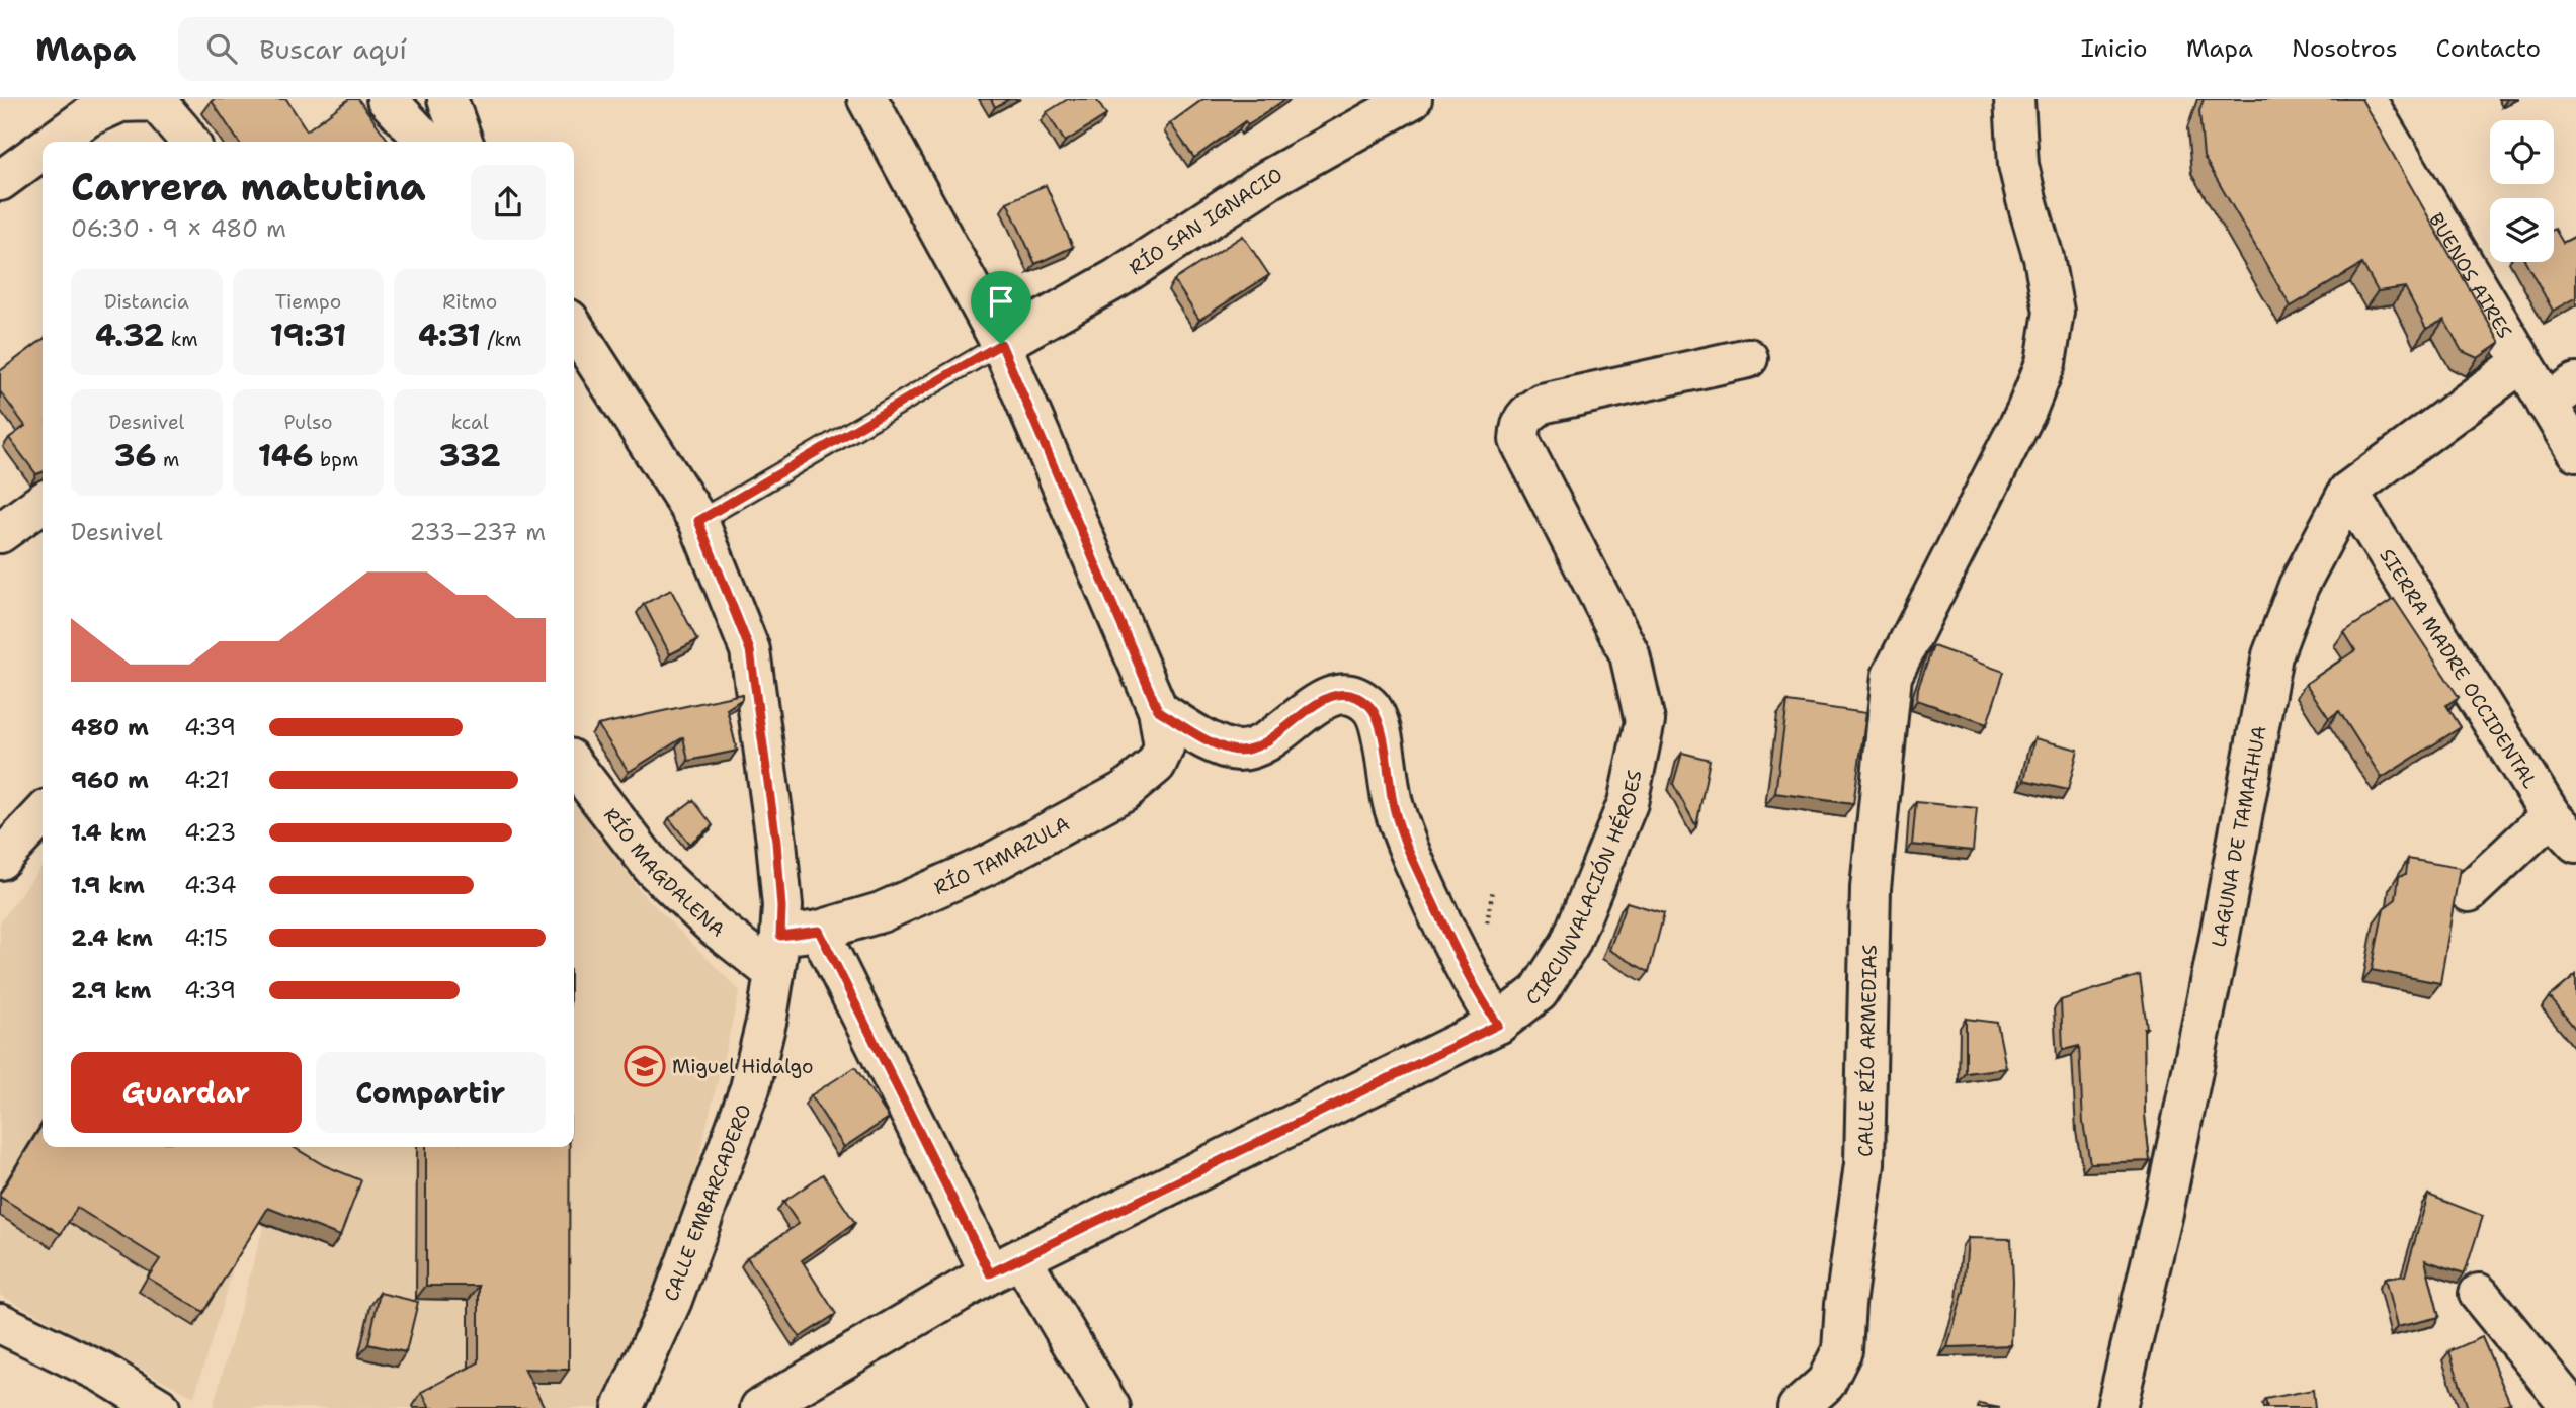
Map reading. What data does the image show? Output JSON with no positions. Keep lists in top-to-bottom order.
{
  "streets": {
    "street": [
      "RÍO SAN IGNACIO",
      "BUENOS AIRES",
      "SIERRA MADRE OCCIDENTAL",
      "LAGUNA DE TAMAIHUA",
      "RÍO TAMAZULA",
      "RÍO MAGDALENA",
      "CIRCUNVALACIÓN HÉROES",
      "CALLE RÍO ARMEDIAS",
      "CALLE EMBARCADERO"
    ]
  },
  "crossings": [
    ["RÍO SAN IGNACIO", "RÍO TAMAZULA"],
    ["BUENOS AIRES", "LAGUNA DE TAMAIHUA"],
    ["SIERRA MADRE OCCIDENTAL", "LAGUNA DE TAMAIHUA"],
    ["RÍO TAMAZULA", "CALLE EMBARCADERO"],
    ["RÍO MAGDALENA", "CALLE EMBARCADERO"]
  ],
  "places": {
    "school or university": ["Miguel Hidalgo"]
  },
  "page": {
    "header": "Mapa",
    "search": "Buscar aquí",
    "nav": [
      "Inicio",
      "Mapa",
      "Nosotros",
      "Contacto"
    ],
    "heading": ["Carrera matutina", "06:30 · 9 × 480 m"],
    "stats": [
      ["Distancia", "4.32 km"],
      ["Tiempo", "19:31"],
      ["Ritmo", "4:31 /km"],
      ["Desnivel", "36 m"],
      ["Pulso", "146 bpm"],
      ["kcal", "332"]
    ],
    "chart": ["Desnivel", "233–237 m"],
    "list": [
      {
        "name": "480 m",
        "note": "4:39"
      },
      {
        "name": "960 m",
        "note": "4:21"
      },
      {
        "name": "1.4 km",
        "note": "4:23"
      },
      {
        "name": "1.9 km",
        "note": "4:34"
      },
      {
        "name": "2.4 km",
        "note": "4:15"
      },
      {
        "name": "2.9 km",
        "note": "4:39"
      }
    ],
    "buttons": ["Guardar", "Compartir"]
  }
}
